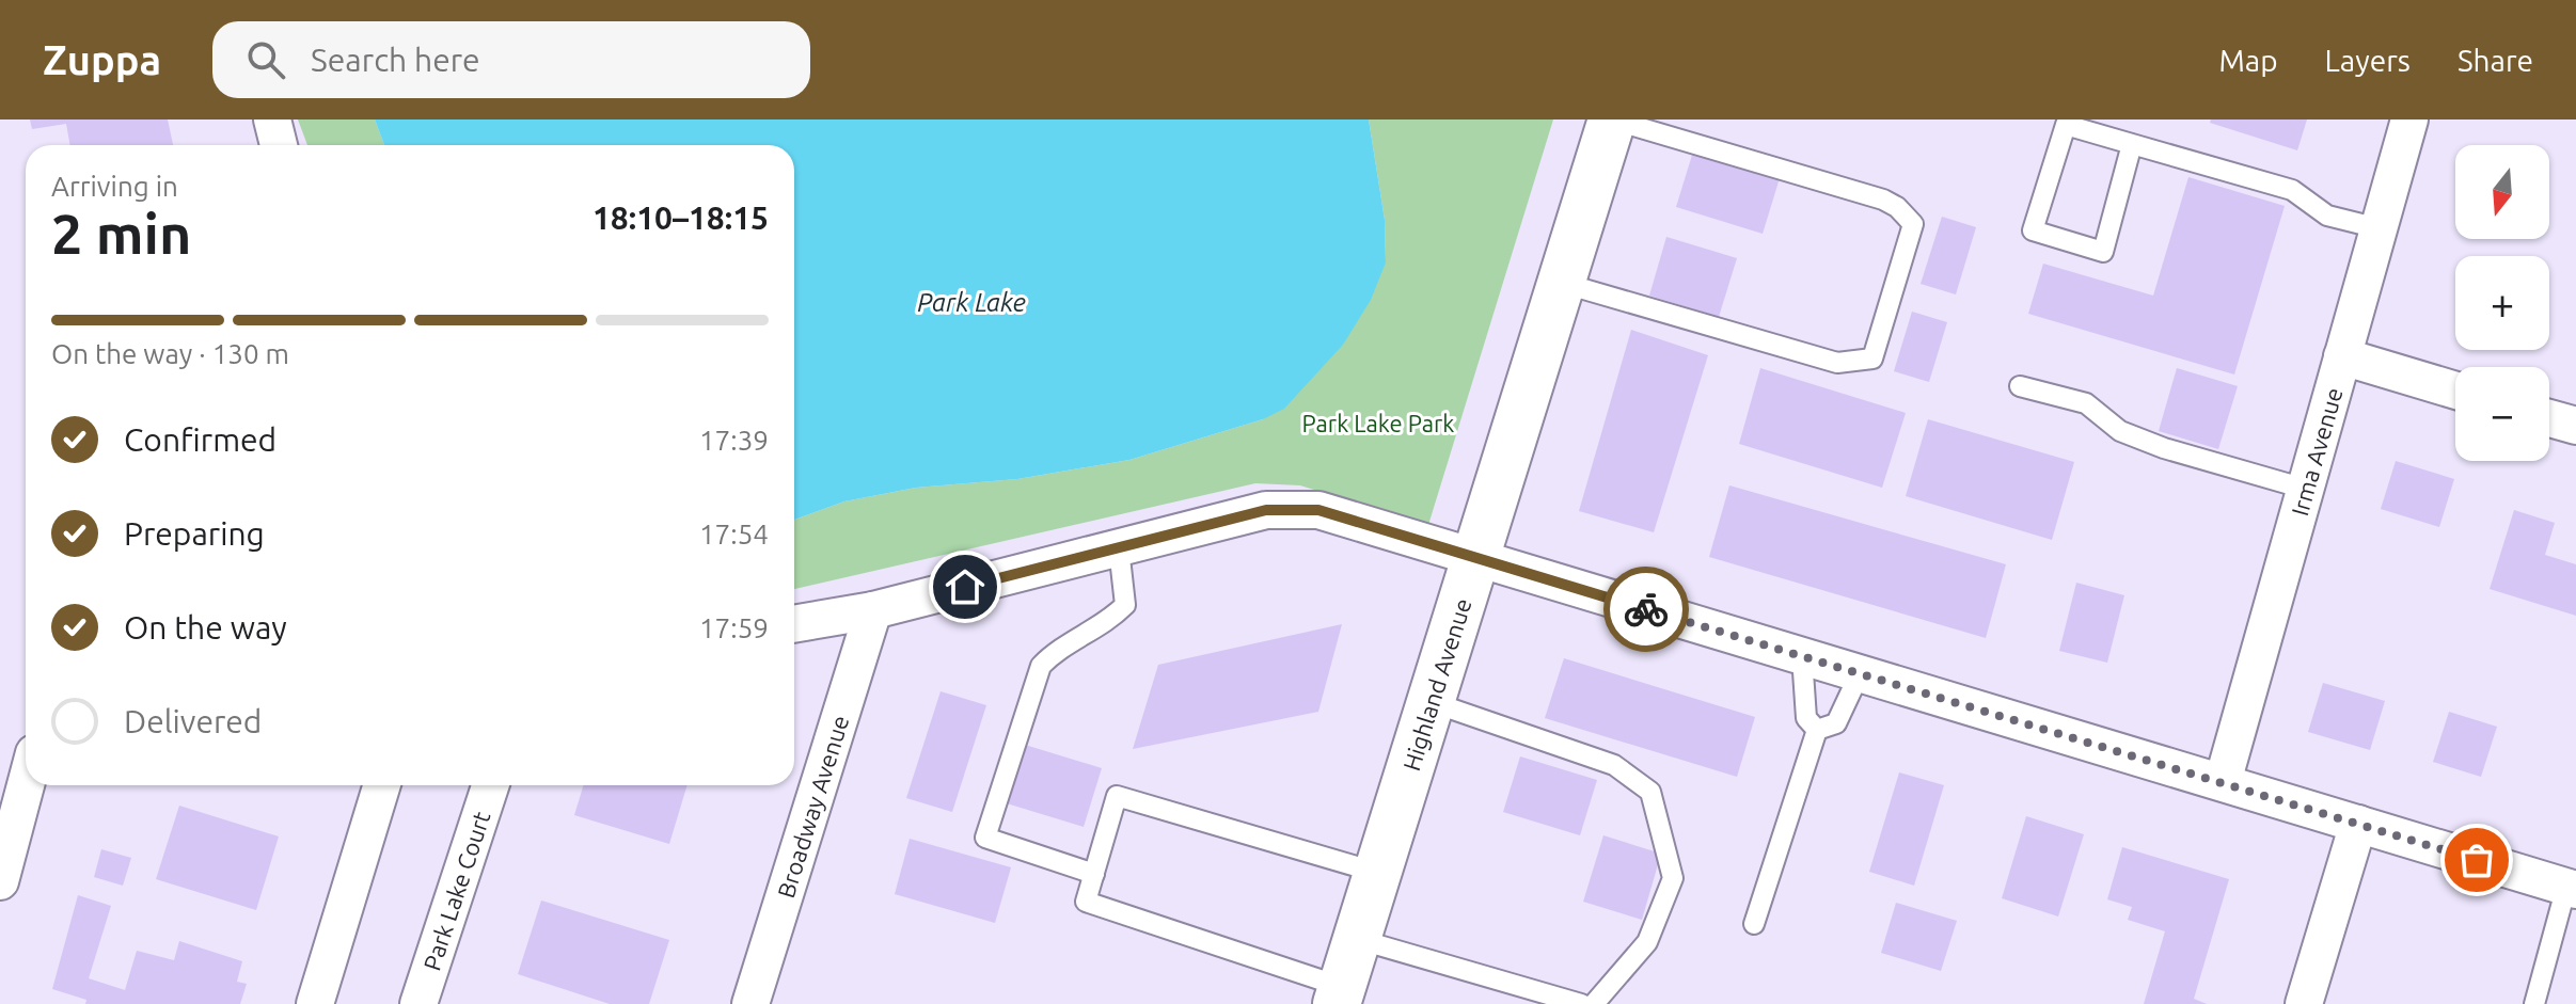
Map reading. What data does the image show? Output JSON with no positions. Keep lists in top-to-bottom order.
{
  "streets": {
    "street": [
      "Irma Avenue",
      "Highland Avenue",
      "Broadway Avenue",
      "Park Lake Court"
    ]
  },
  "water": ["Park Lake"],
  "parks": ["Park Lake Park"],
  "north": "bottom",
  "page": {
    "header": "Zuppa",
    "search": "Search here",
    "nav": ["Map", "Layers", "Share"],
    "map_buttons": ["+", "−"],
    "heading": ["2 min", "Arriving in", "18:10–18:15"],
    "bar": "On the way · 130 m",
    "list": [
      ["Confirmed", "17:39"],
      ["Preparing", "17:54"],
      ["On the way", "17:59"],
      "Delivered"
    ]
  }
}
